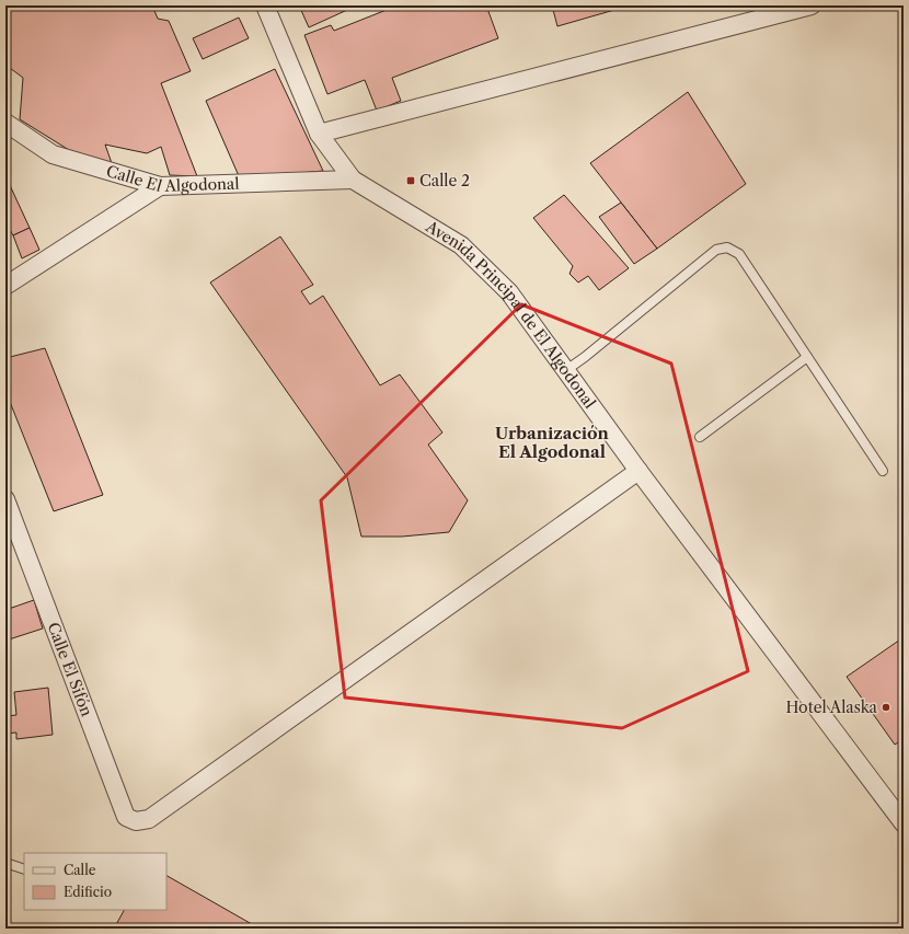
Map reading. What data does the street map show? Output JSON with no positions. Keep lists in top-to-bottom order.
{
  "streets": {
    "street": ["Calle El Algodonal", "Avenida Principal de El Algodonal", "Calle El Sifón"]
  },
  "crossings": [
    ["Calle El Algodonal", "Avenida Principal de El Algodonal"],
    ["Avenida Principal de El Algodonal", "Calle El Sifón"]
  ],
  "districts": ["Urbanización El Algodonal"],
  "places": {
    "transit": ["Calle 2"],
    "other": ["Hotel Alaska"]
  },
  "legend": ["Calle", "Edificio"]
}
